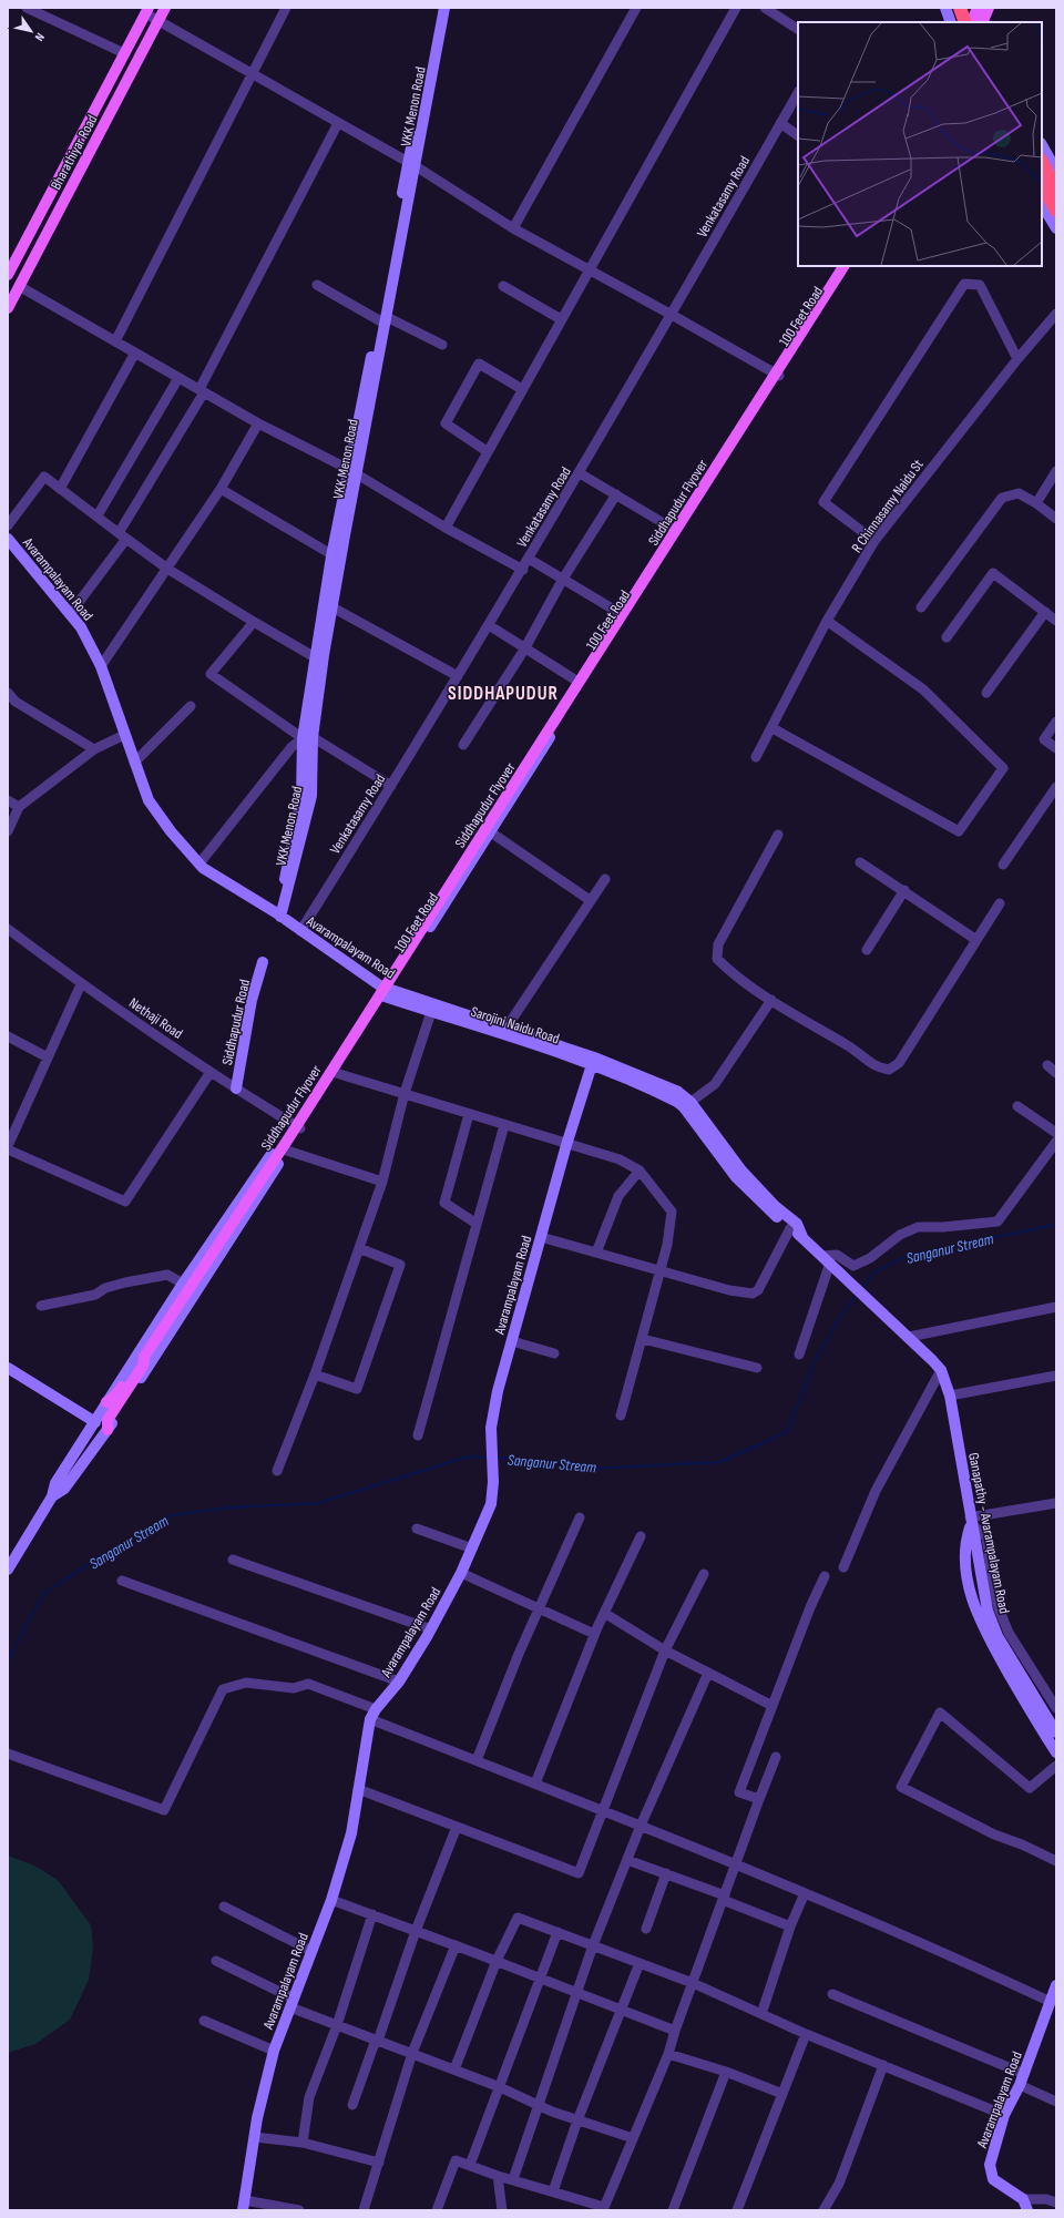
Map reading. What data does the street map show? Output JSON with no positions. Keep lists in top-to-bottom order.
{
  "streets": {
    "main road": ["Bharathiyar Road", "Siddhapudur Flyover"],
    "street": [
      "VKK Menon Road",
      "Venkatasamy Road",
      "100 Feet Road",
      "R Chinnasamy Naidu St",
      "Avarampalayam Road",
      "Nethaji Road",
      "Siddhapudur Road",
      "Sarojini Naidu Road",
      "Ganapathy - Avarampalayam Road"
    ]
  },
  "crossings": [
    ["VKK Menon Road", "Avarampalayam Road"],
    ["Venkatasamy Road", "Avarampalayam Road"],
    ["100 Feet Road", "Avarampalayam Road"],
    ["100 Feet Road", "Sarojini Naidu Road"],
    ["Avarampalayam Road", "Sarojini Naidu Road"],
    ["Nethaji Road", "Siddhapudur Road"]
  ],
  "districts": ["SIDDHAPUDUR"],
  "water": ["Sanganur Stream"],
  "north": "bottom right"
}
